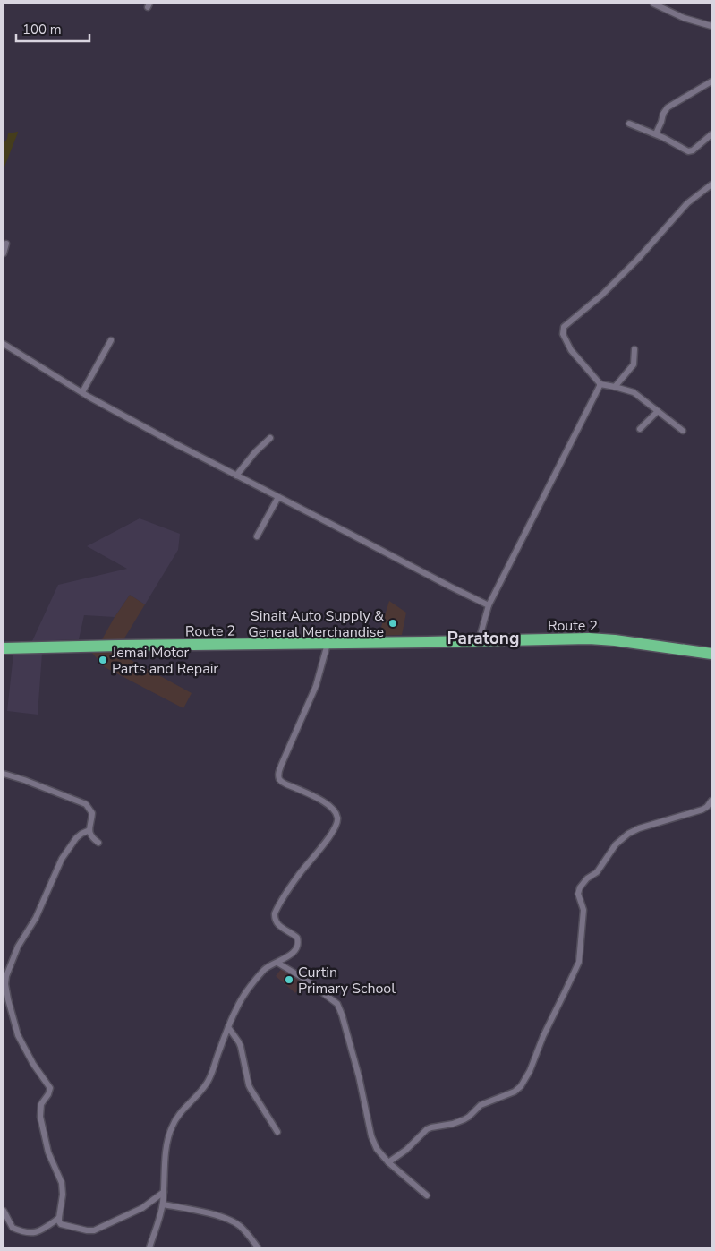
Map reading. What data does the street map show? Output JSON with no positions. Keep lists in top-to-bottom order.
{
  "streets": {
    "highway": ["Route 2"]
  },
  "districts": ["Paratong"],
  "places": ["Sinait Auto Supply & General Merchandise", "Jemai Motor Parts and Repair", "Curtin Primary School"],
  "scale_bar": "100 m"
}
